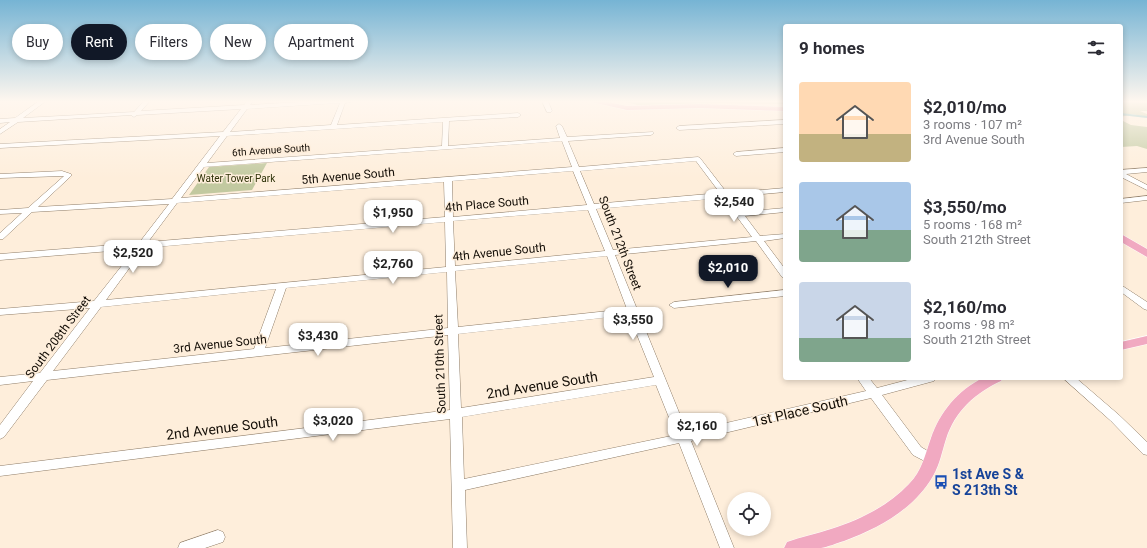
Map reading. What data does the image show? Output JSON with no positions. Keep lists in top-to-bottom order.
{
  "streets": {
    "street": [
      "6th Avenue South",
      "5th Avenue South",
      "4th Place South",
      "South 212th Street",
      "4th Avenue South",
      "South 208th Street",
      "3rd Avenue South",
      "South 210th Street",
      "2nd Avenue South",
      "1st Place South"
    ]
  },
  "crossings": [
    ["6th Avenue South", "South 212th Street"],
    ["6th Avenue South", "South 208th Street"],
    ["5th Avenue South", "4th Place South"],
    ["5th Avenue South", "South 212th Street"],
    ["5th Avenue South", "South 208th Street"],
    ["5th Avenue South", "South 210th Street"],
    ["4th Place South", "South 212th Street"],
    ["4th Place South", "South 208th Street"],
    ["4th Place South", "South 210th Street"],
    ["South 212th Street", "4th Avenue South"],
    ["South 212th Street", "3rd Avenue South"],
    ["South 212th Street", "2nd Avenue South"],
    ["South 212th Street", "1st Place South"],
    ["4th Avenue South", "South 208th Street"],
    ["4th Avenue South", "South 210th Street"],
    ["South 208th Street", "3rd Avenue South"],
    ["3rd Avenue South", "South 210th Street"],
    ["South 210th Street", "2nd Avenue South"],
    ["South 210th Street", "1st Place South"]
  ],
  "parks": ["Water Tower Park"],
  "places": {
    "bus stop": ["1st Ave S & S 213th St"]
  },
  "page": {
    "chip": [
      "Buy",
      "Rent",
      "Filters",
      "New",
      "Apartment"
    ],
    "heading": "9 homes",
    "list": [
      {
        "name": "$2,010/mo",
        "note": "3 rooms · 107 m² · 3rd Avenue South"
      },
      {
        "name": "$3,550/mo",
        "note": "5 rooms · 168 m² · South 212th Street"
      },
      {
        "name": "$2,160/mo",
        "note": "3 rooms · 98 m² · South 212th Street"
      }
    ],
    "price": [
      "$2,540",
      "$1,950",
      "$2,520",
      "$2,760",
      "$2,010",
      "$3,550",
      "$3,430",
      "$3,020",
      "$2,160"
    ]
  }
}
